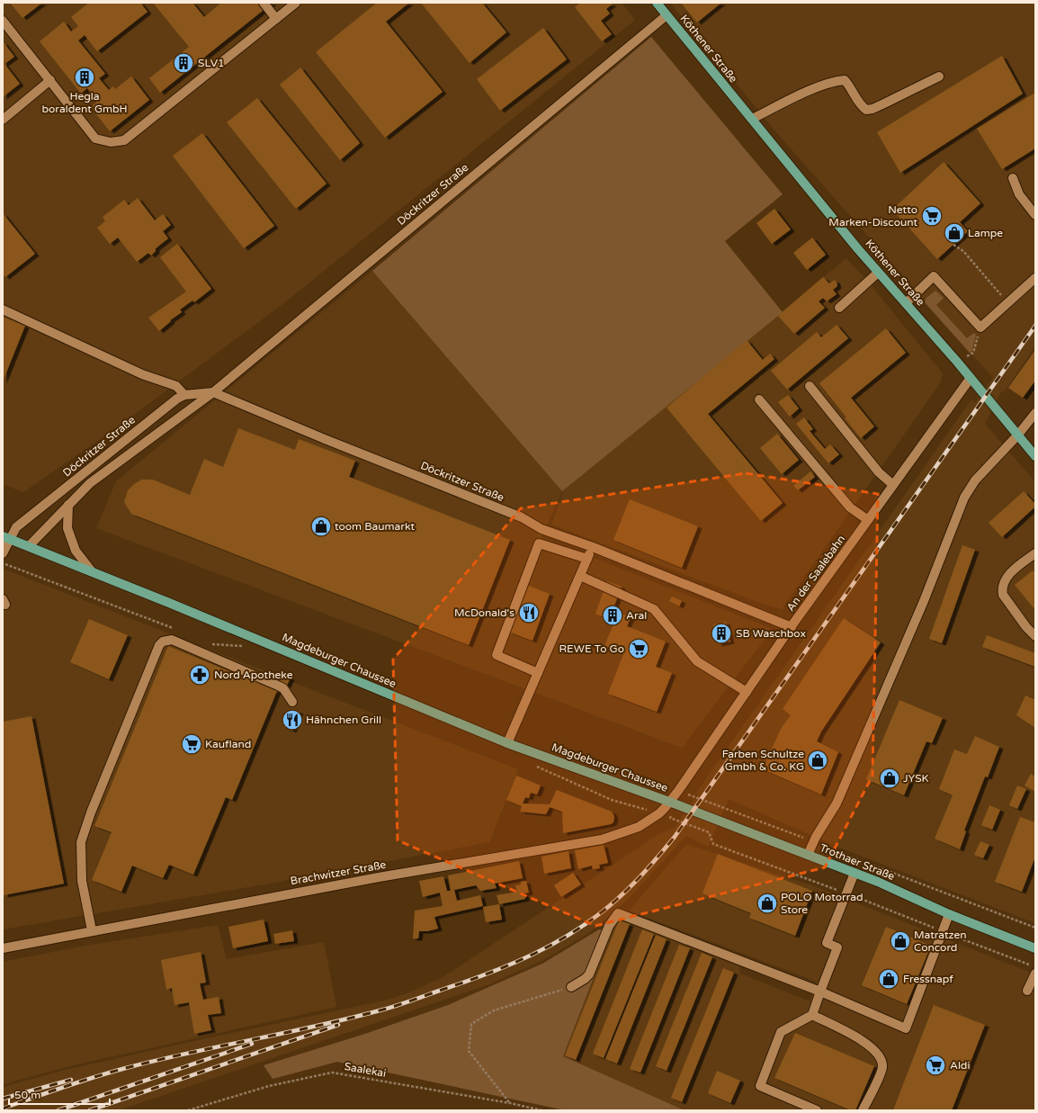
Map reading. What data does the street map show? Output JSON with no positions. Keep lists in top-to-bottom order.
{
  "streets": {
    "main road": ["Köthener Straße", "Magdeburger Chaussee", "Trothaer Straße"],
    "street": ["Döckritzer Straße", "An der Saalebahn", "Brachwitzer Straße"],
    "path": ["Saalekai"]
  },
  "crossings": [
    ["Köthener Straße", "Döckritzer Straße"],
    ["Köthener Straße", "An der Saalebahn"],
    ["Döckritzer Straße", "An der Saalebahn"],
    ["Döckritzer Straße", "Magdeburger Chaussee"],
    ["An der Saalebahn", "Magdeburger Chaussee"],
    ["An der Saalebahn", "Trothaer Straße"],
    ["An der Saalebahn", "Brachwitzer Straße"],
    ["Magdeburger Chaussee", "Trothaer Straße"],
    ["Magdeburger Chaussee", "Brachwitzer Straße"],
    ["Trothaer Straße", "Brachwitzer Straße"]
  ],
  "places": {
    "building": [
      "SLV1",
      "Hegla boraIdent GmbH",
      "Aral",
      "SB Waschbox"
    ],
    "supermarket": [
      "Netto Marken-Discount",
      "REWE To Go",
      "Kaufland",
      "Aldi"
    ],
    "shop": [
      "Lampe",
      "toom Baumarkt",
      "Farben Schultze Gmbh & Co. KG",
      "JYSK",
      "POLO Motorrad Store",
      "Matratzen Concord",
      "Fressnapf"
    ],
    "restaurant": ["McDonald's", "Hähnchen Grill"],
    "pharmacy": ["Nord Apotheke"]
  },
  "scale_bar": "50 m"
}
